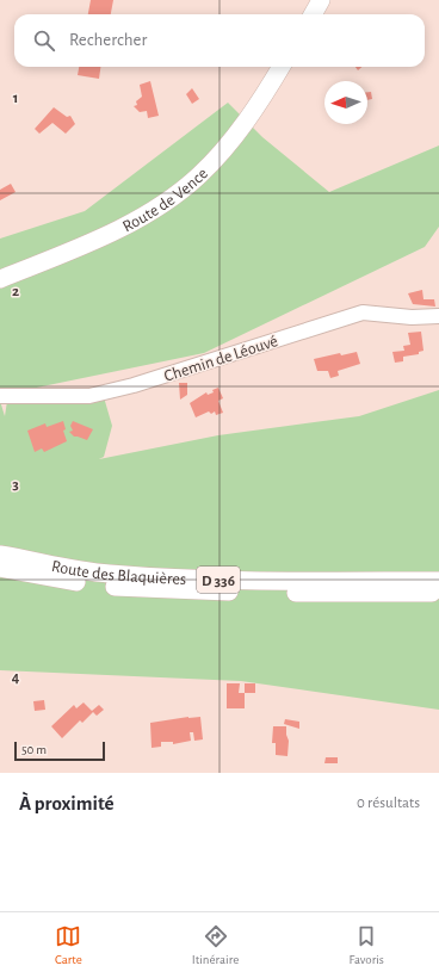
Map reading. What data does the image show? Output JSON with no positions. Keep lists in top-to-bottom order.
{
  "streets": {
    "main road": ["Route de Vence", "Route des Blaquières", "D 336"],
    "street": ["Chemin de Léouvé"]
  },
  "scale_bar": "50 m",
  "north": "left",
  "page": {
    "search": "Rechercher",
    "scale": "50 m",
    "heading": ["À proximité", "0 résultats"],
    "nav": ["Carte", "Itinéraire", "Favoris"]
  },
  "grid": {
    "rows": [
      "1",
      "2",
      "3",
      "4"
    ]
  }
}
